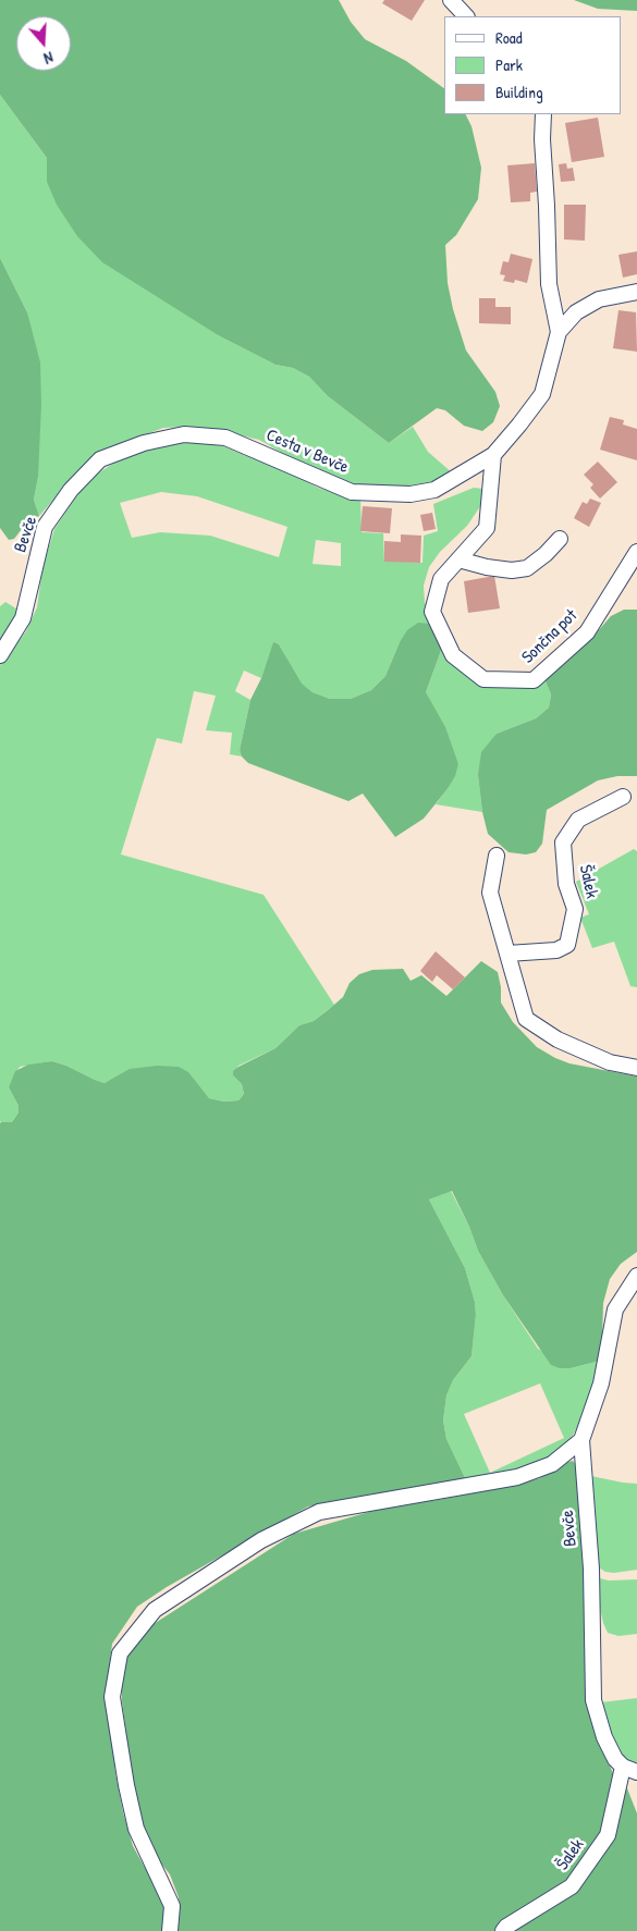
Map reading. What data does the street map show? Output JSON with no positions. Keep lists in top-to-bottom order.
{
  "streets": {
    "street": [
      "Cesta v Bevče",
      "Bevče",
      "Sončna pot",
      "Šalek"
    ]
  },
  "crossings": [
    ["Cesta v Bevče", "Bevče"],
    ["Cesta v Bevče", "Sončna pot"],
    ["Bevče", "Šalek"]
  ],
  "legend": ["Road", "Park", "Building"],
  "north": "bottom"
}
